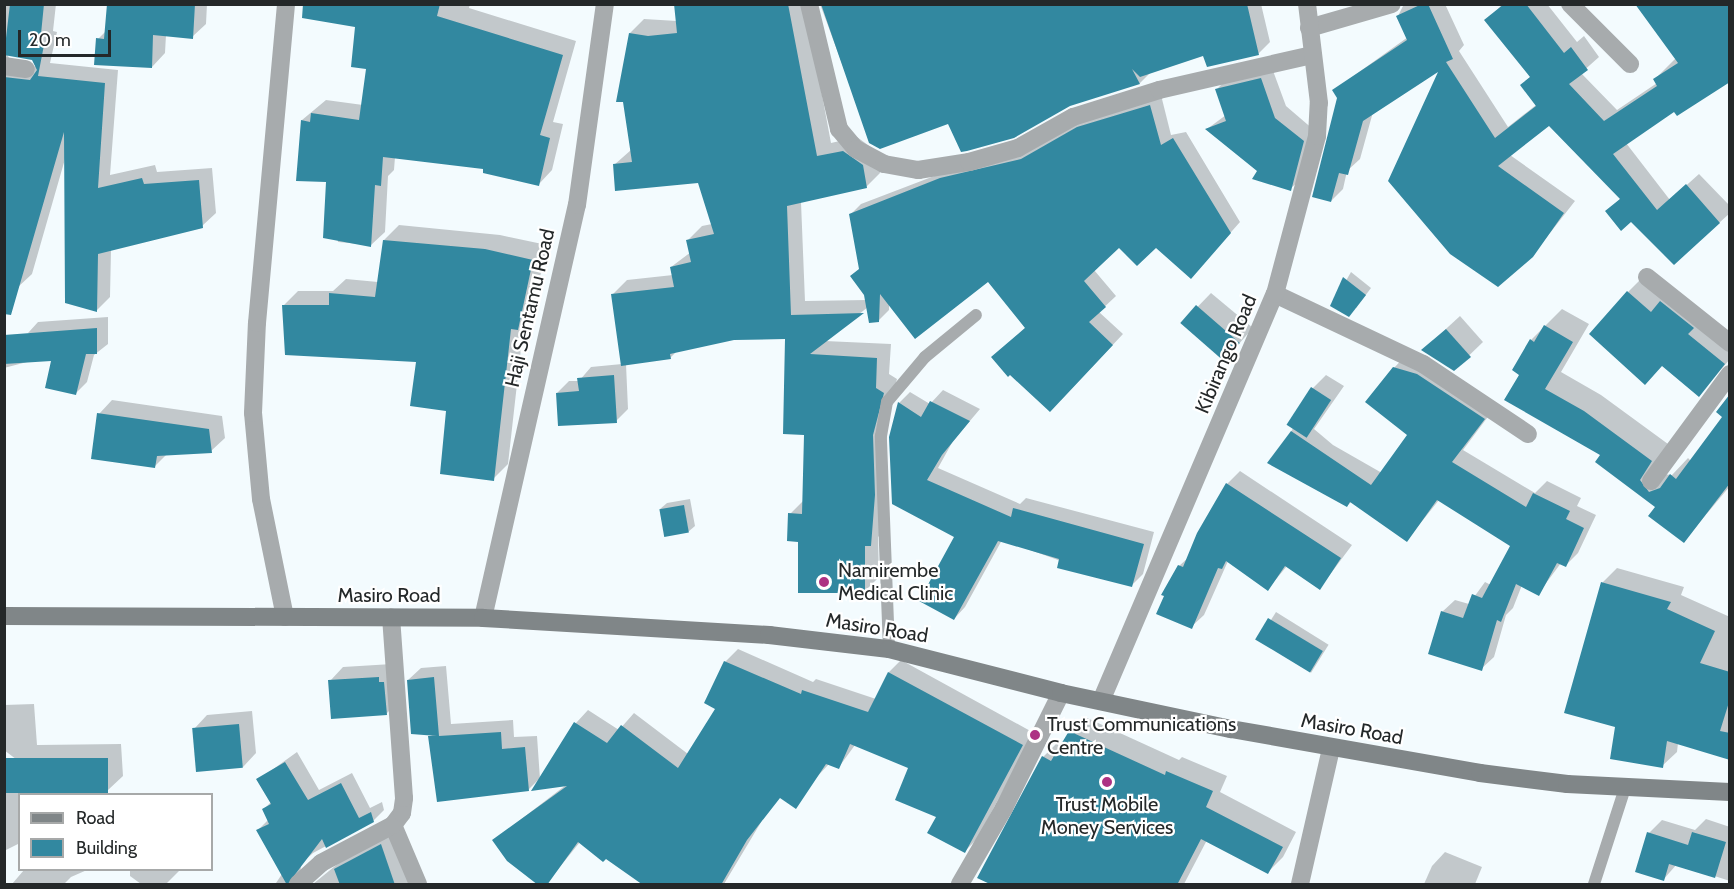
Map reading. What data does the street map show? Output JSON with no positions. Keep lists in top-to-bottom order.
{
  "streets": {
    "main road": ["Masiro Road"],
    "street": ["Haji Sentamu Road", "Kibirango Road"]
  },
  "crossings": [
    ["Haji Sentamu Road", "Masiro Road"],
    ["Kibirango Road", "Masiro Road"]
  ],
  "places": ["Namirembe Medical Clinic", "Trust Communications Centre", "Trust Mobile Money Services"],
  "legend": ["Road", "Building"],
  "scale_bar": "20 m"
}
